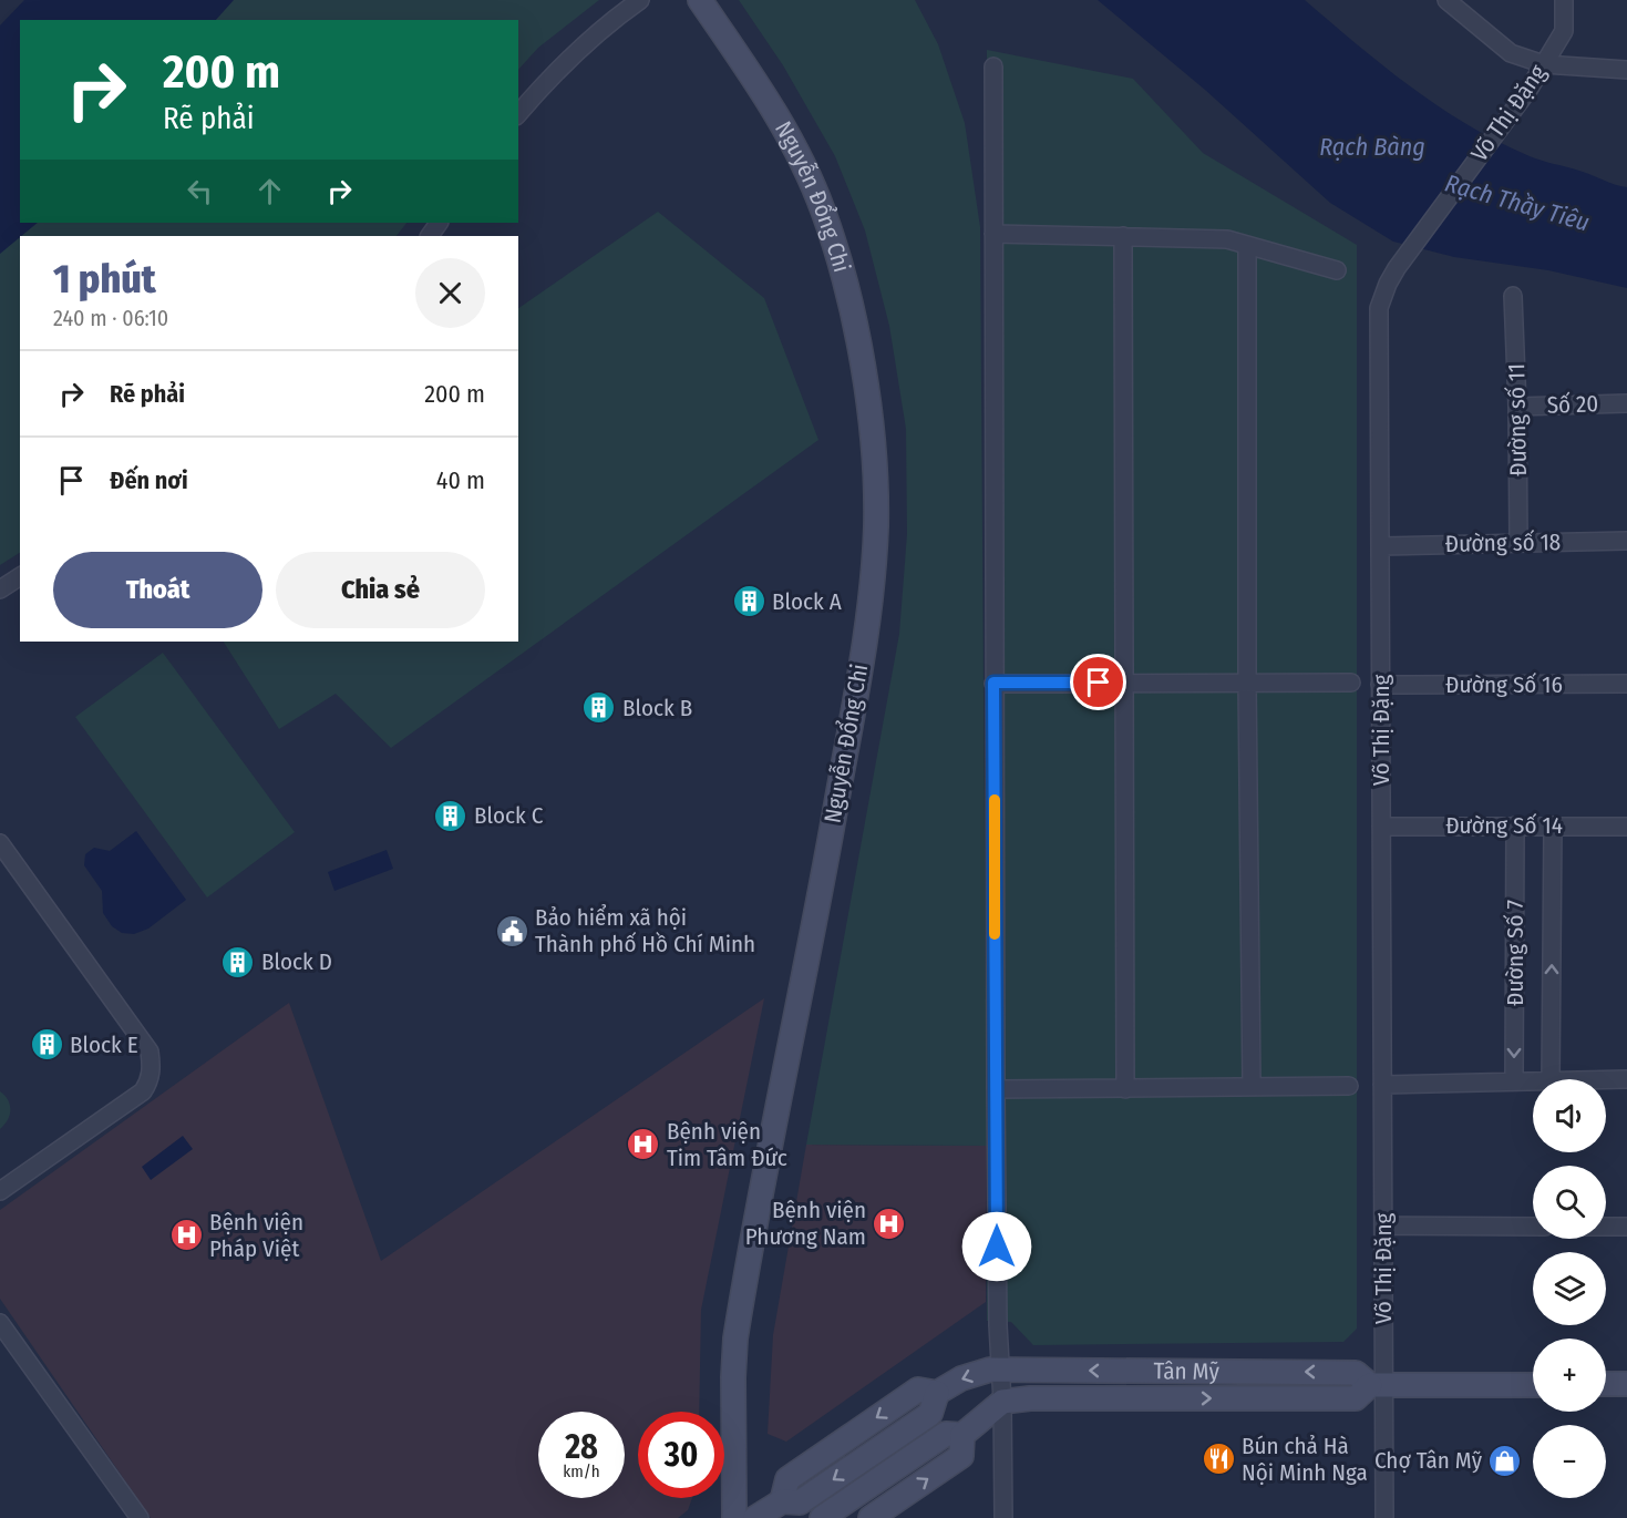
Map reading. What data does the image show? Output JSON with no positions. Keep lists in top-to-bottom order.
{
  "streets": {
    "main road": ["Nguyễn Đổng Chi", "Tân Mỹ"],
    "street": [
      "Võ Thị Đặng",
      "Số 20",
      "Đường số 11",
      "Đường số 18",
      "Đường Số 16",
      "Đường Số 14",
      "Đường Số 7"
    ]
  },
  "crossings": [
    ["Võ Thị Đặng", "Đường số 18"],
    ["Võ Thị Đặng", "Đường Số 16"],
    ["Võ Thị Đặng", "Đường Số 14"],
    ["Võ Thị Đặng", "Tân Mỹ"],
    ["Số 20", "Đường số 11"],
    ["Đường số 11", "Đường số 18"],
    ["Đường Số 14", "Đường Số 7"]
  ],
  "water": ["Rạch Bàng", "Rạch Thầy Tiêu"],
  "places": {
    "building": [
      "Block A",
      "Block B",
      "Block C",
      "Block D",
      "Block E"
    ],
    "public building": ["Bảo hiểm xã hội Thành phố Hồ Chí Minh"],
    "hospital": ["Bệnh viện Tim Tâm Đức", "Bệnh viện Phương Nam", "Bệnh viện Pháp Việt"],
    "restaurant": ["Bún chả Hà Nội Minh Nga"],
    "shop": ["Chợ Tân Mỹ"]
  },
  "page": {
    "turn": ["200 m", "Rẽ phải"],
    "heading": ["1 phút", "240 m · 06:10"],
    "list": [
      {
        "name": "Rẽ phải",
        "value": "200 m"
      },
      {
        "name": "Đến nơi",
        "value": "40 m"
      }
    ],
    "buttons": ["Thoát", "Chia sẻ"],
    "map_buttons": ["+", "−"],
    "speed": "28 km/h",
    "limit": "30"
  }
}
